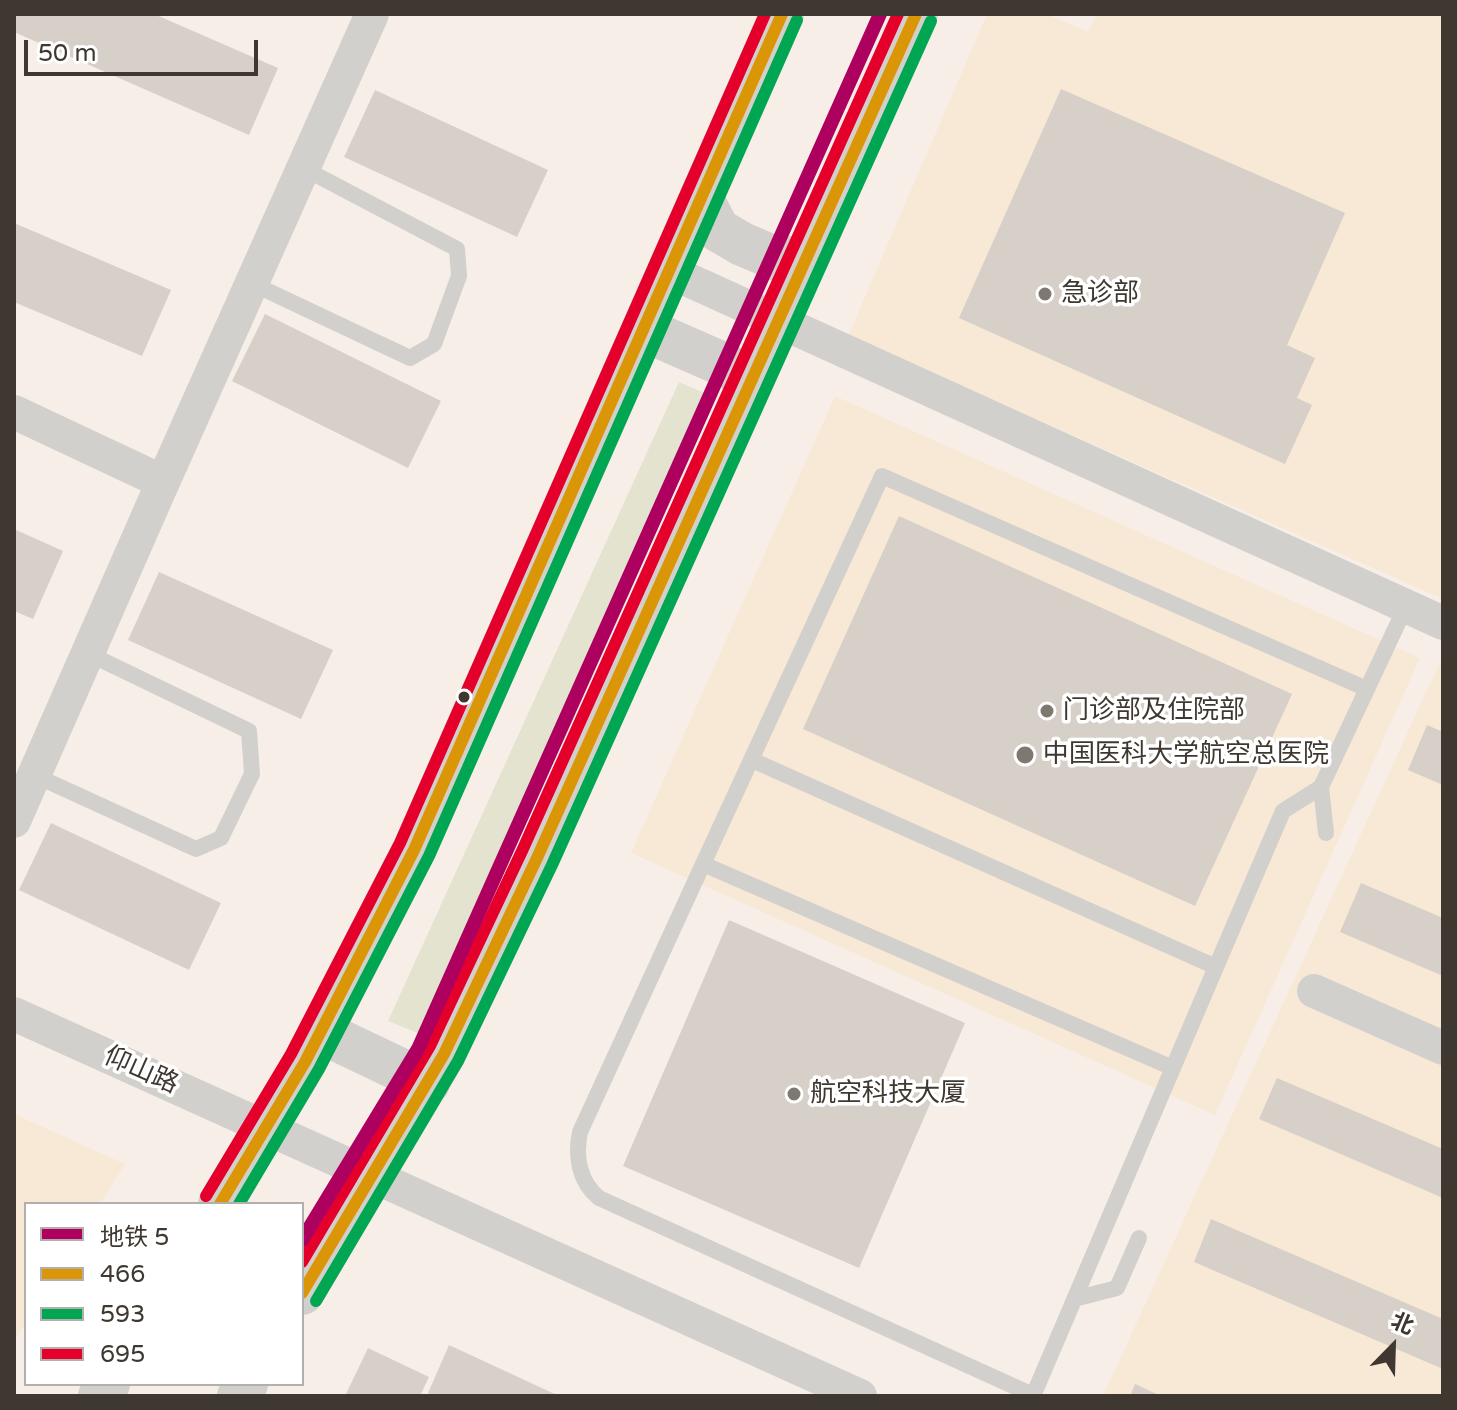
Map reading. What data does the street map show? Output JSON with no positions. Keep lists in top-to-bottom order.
{
  "streets": {
    "street": ["仰山路"]
  },
  "places": [
    "急诊部",
    "门诊部及住院部",
    "中国医科大学航空总医院",
    "航空科技大厦"
  ],
  "lines": [
    "metro line 5",
    "transit line 466",
    "transit line 695",
    "transit line 593"
  ],
  "legend": [
    "地铁 5",
    "466",
    "593",
    "695"
  ],
  "scale_bar": "50 m",
  "north": "top right"
}
